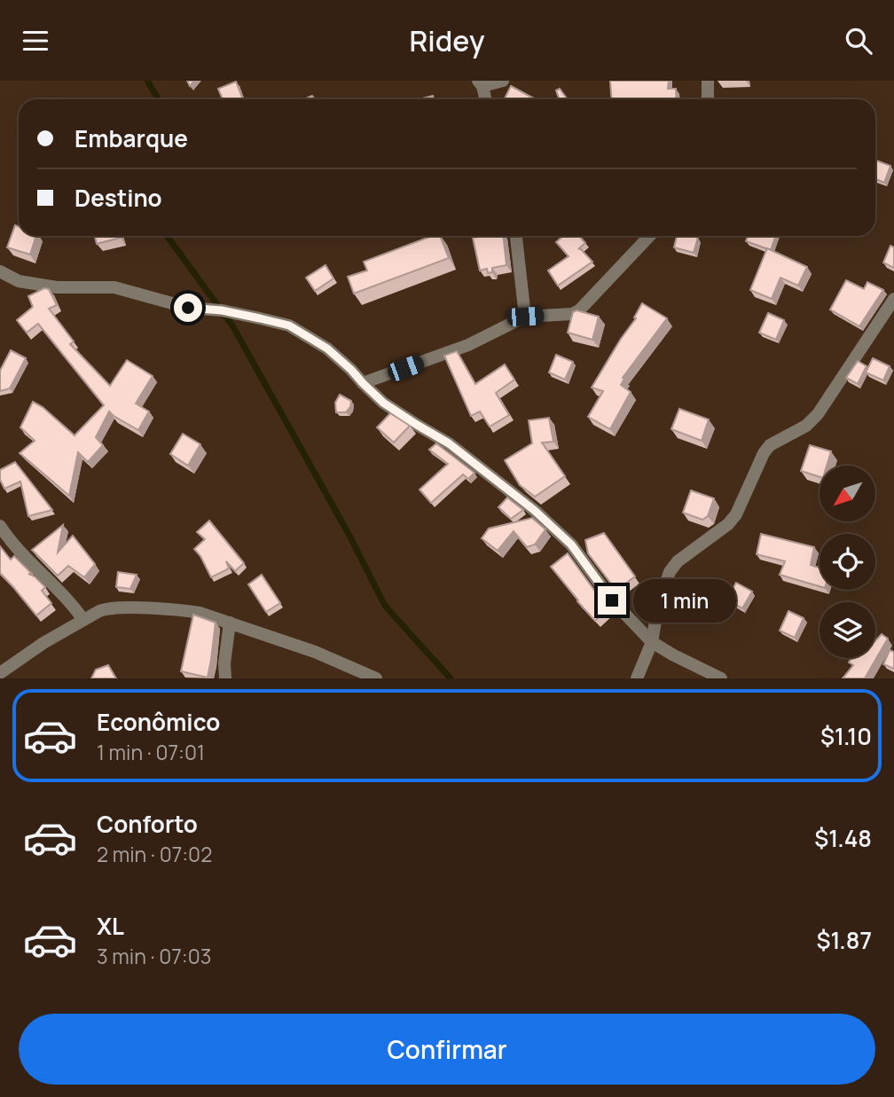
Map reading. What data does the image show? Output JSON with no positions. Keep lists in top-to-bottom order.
{
  "north": "bottom left",
  "page": {
    "header": "Ridey",
    "banner": ["Embarque", "Destino"],
    "bubble": "1 min",
    "list": [
      {
        "name": "Econômico",
        "note": "1 min · 07:01",
        "value": "$1.10"
      },
      {
        "name": "Conforto",
        "note": "2 min · 07:02",
        "value": "$1.48"
      },
      {
        "name": "XL",
        "note": "3 min · 07:03",
        "value": "$1.87"
      }
    ],
    "buttons": "Confirmar"
  }
}
